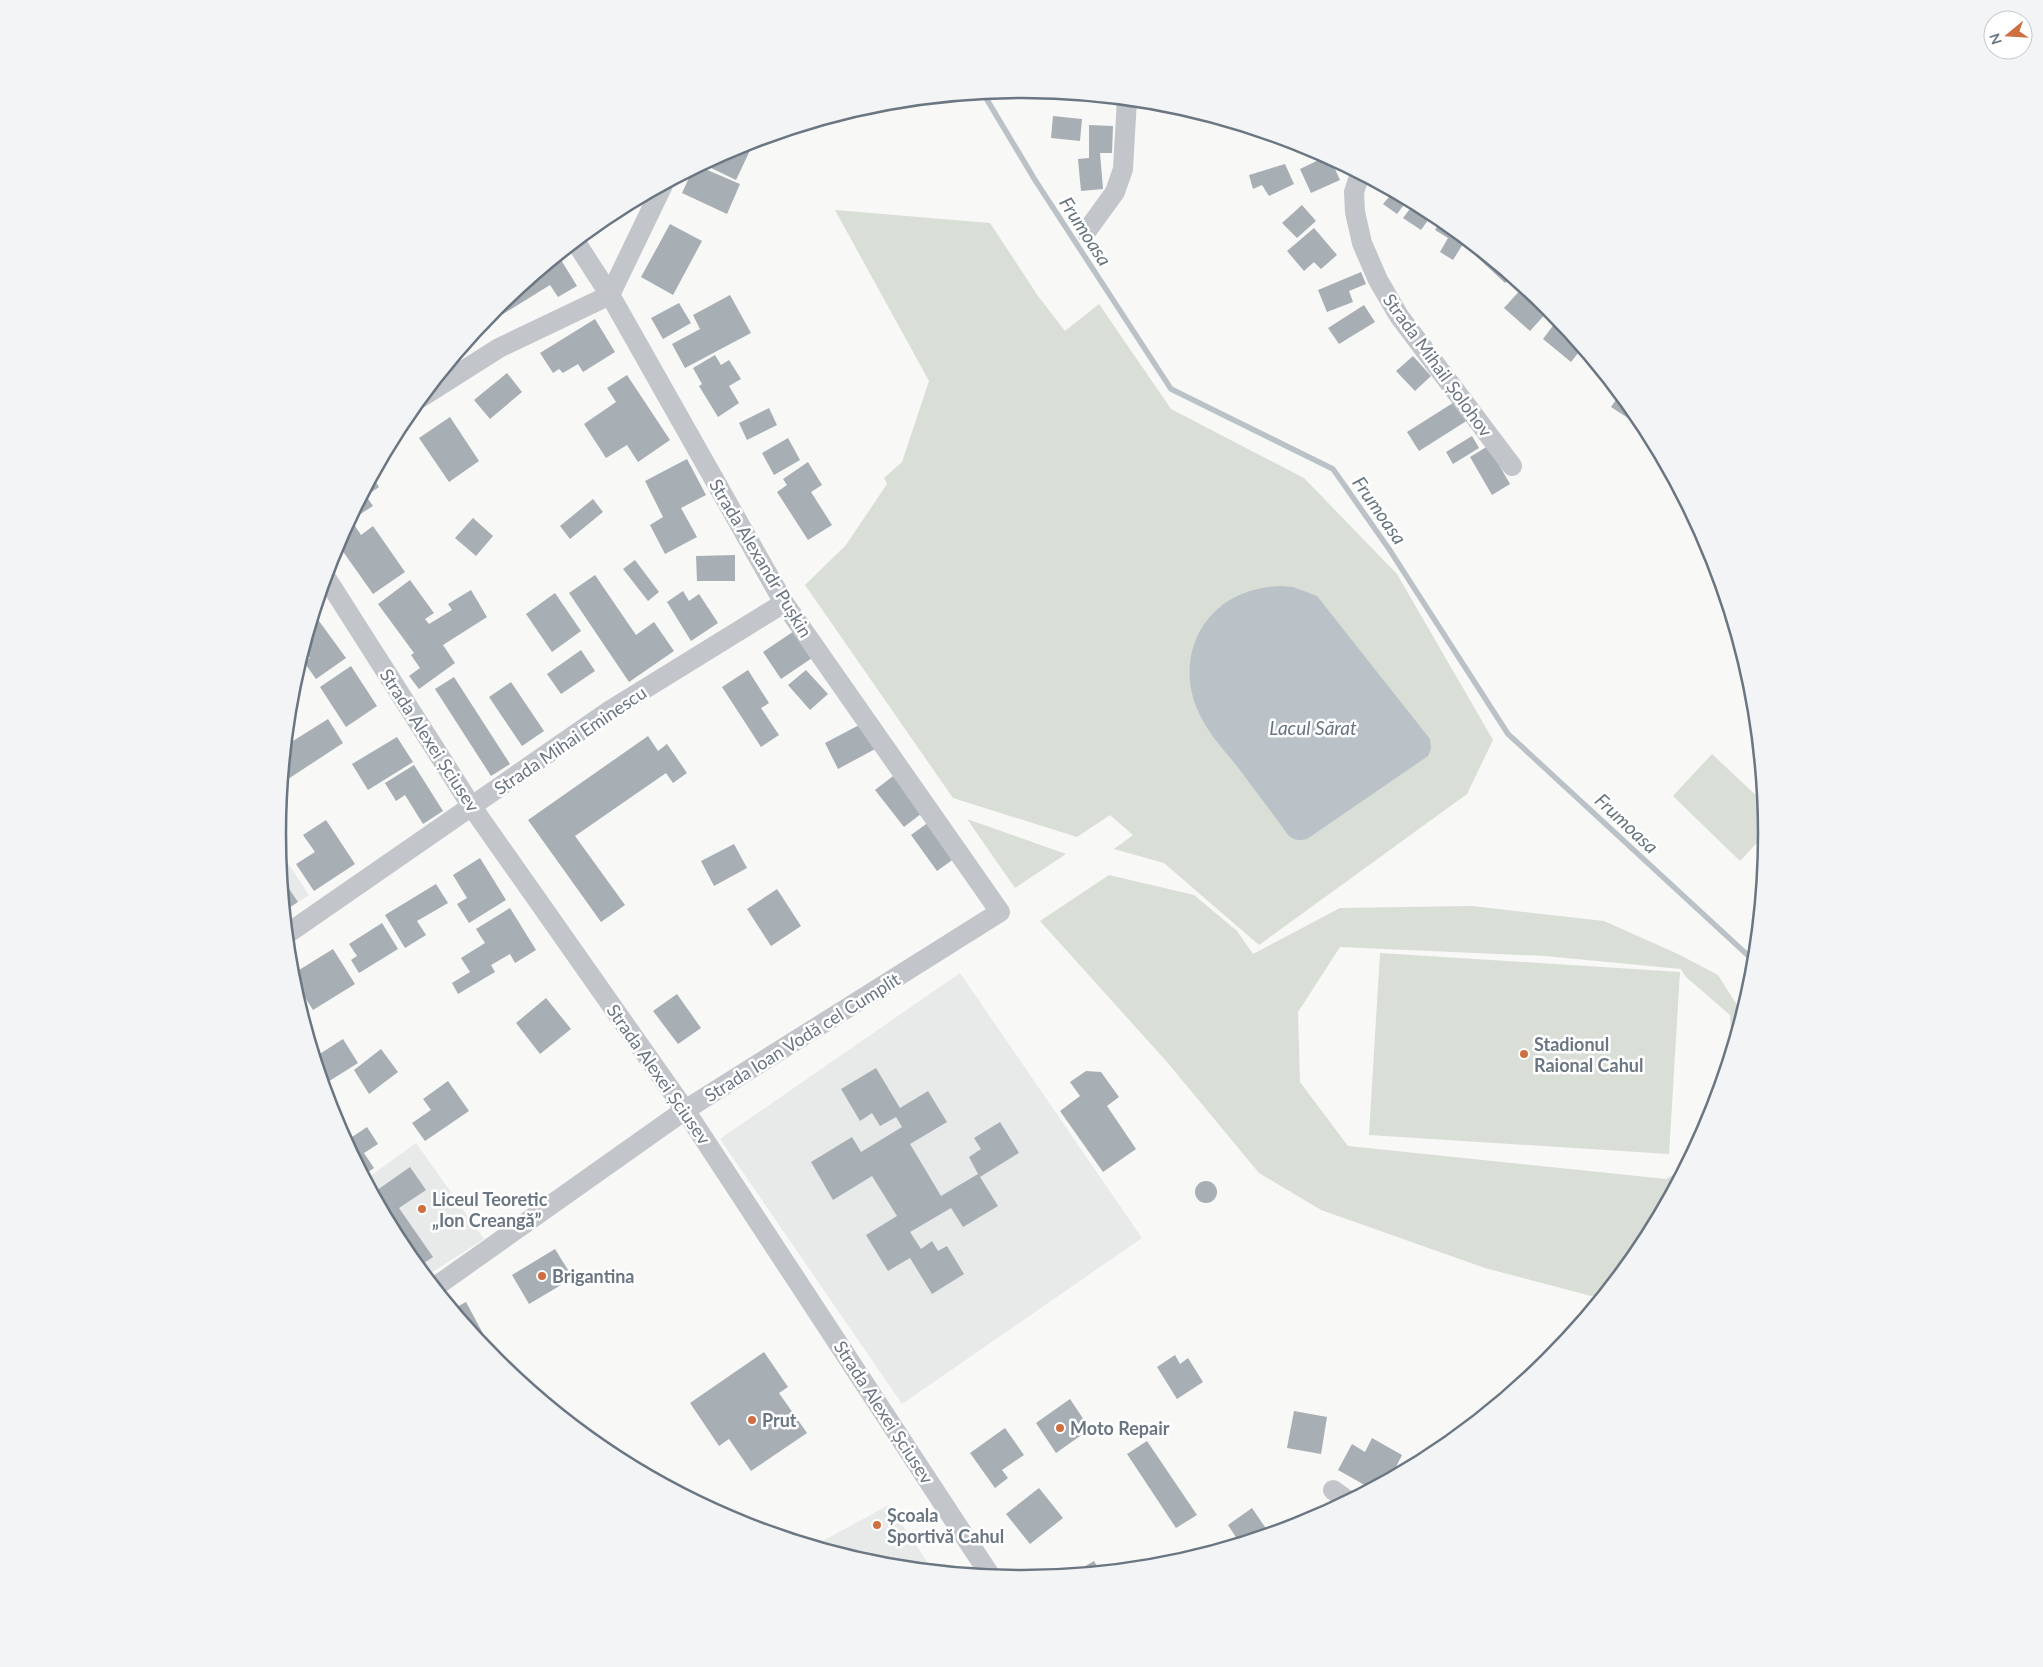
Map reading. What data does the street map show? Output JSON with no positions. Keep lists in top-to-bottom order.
{
  "streets": {
    "street": [
      "Strada Mihail Șolohov",
      "Strada Alexandr Pușkin",
      "Strada Alexei Șciusev",
      "Strada Mihai Eminescu",
      "Strada Ioan Vodă cel Cumplit"
    ]
  },
  "crossings": [
    ["Strada Alexandr Pușkin", "Strada Mihai Eminescu"],
    ["Strada Alexandr Pușkin", "Strada Ioan Vodă cel Cumplit"],
    ["Strada Alexei Șciusev", "Strada Mihai Eminescu"],
    ["Strada Alexei Șciusev", "Strada Ioan Vodă cel Cumplit"]
  ],
  "water": ["Frumoasa", "Lacul Sărat"],
  "places": [
    "Stadionul Raional Cahul",
    "Liceul Teoretic „Ion Creangă”",
    "Brigantina",
    "Prut",
    "Moto Repair",
    "Școala Sportivă Cahul"
  ],
  "north": "left"
}
